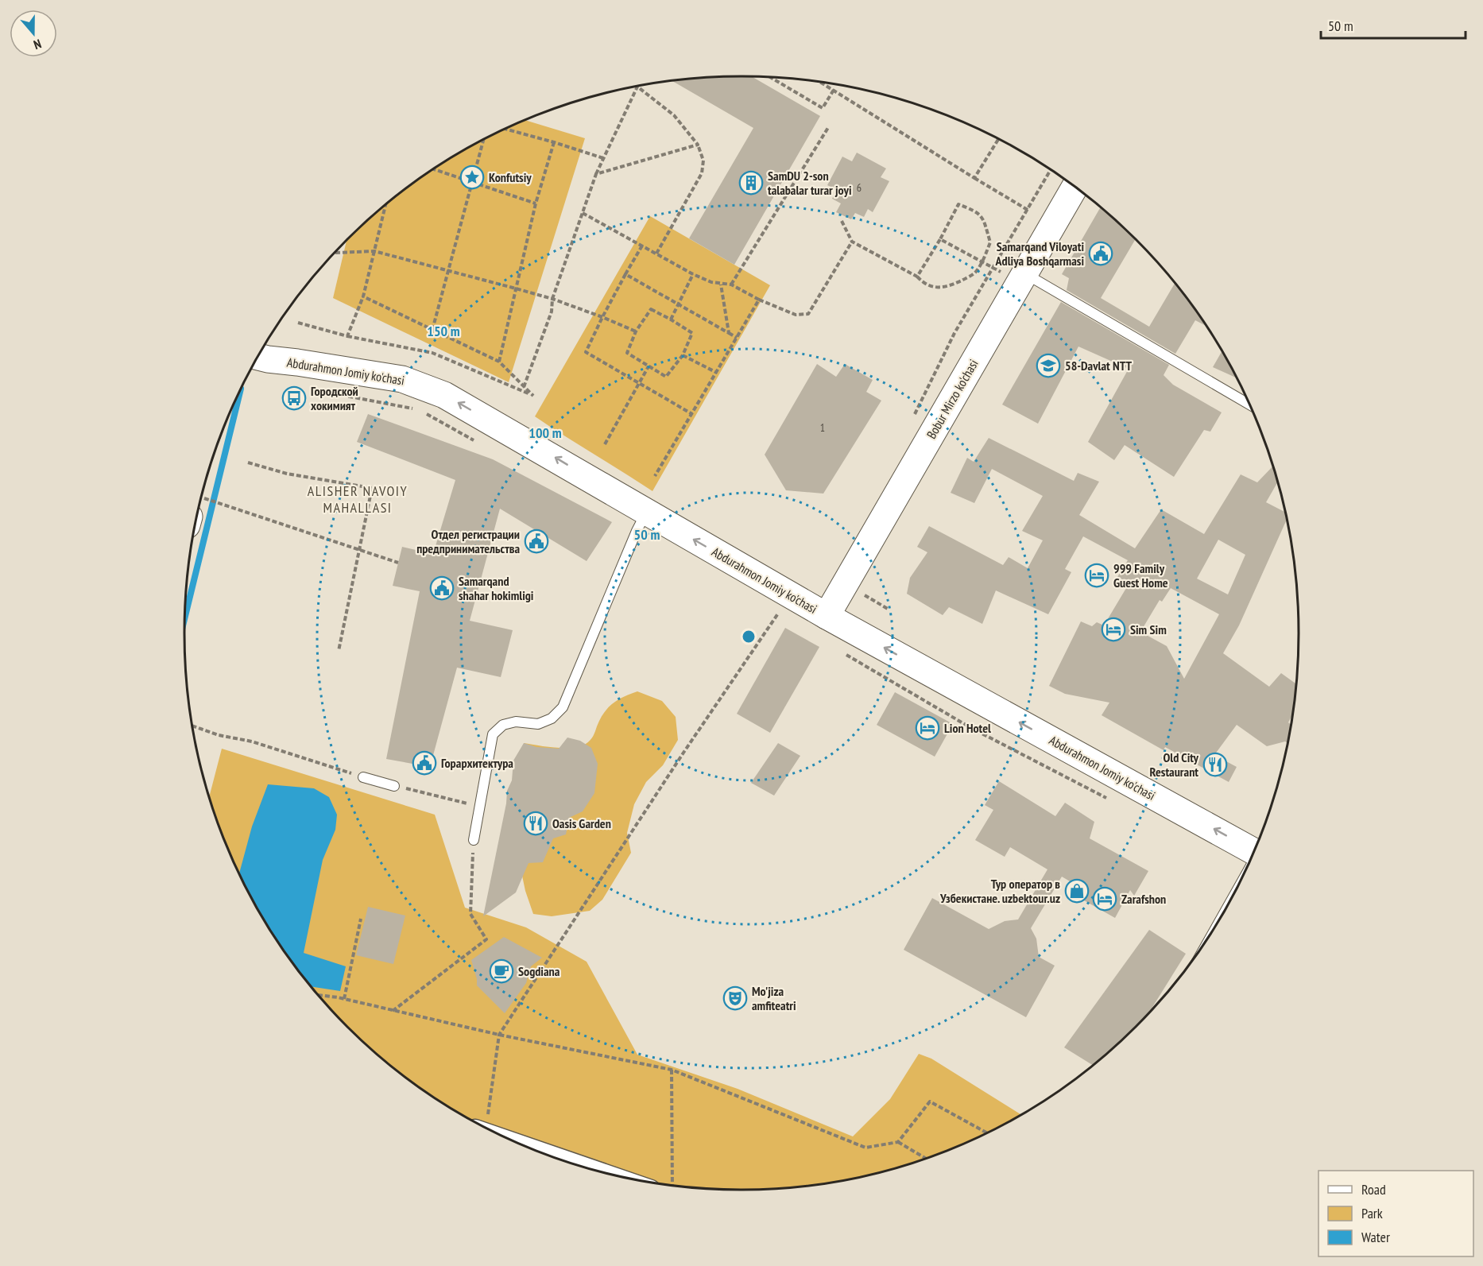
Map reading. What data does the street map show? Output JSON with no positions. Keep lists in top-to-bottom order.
{
  "streets": {
    "main road": ["Abdurahmon Jomiy ko'chasi", "Bobur Mirzo ko'chasi"]
  },
  "crossings": [
    ["Abdurahmon Jomiy ko'chasi", "Bobur Mirzo ko'chasi"]
  ],
  "one_way": ["Abdurahmon Jomiy ko'chasi"],
  "districts": ["ALISHER NAVOIY MAHALLASI"],
  "places": {
    "place": ["Konfutsiy"],
    "building": ["SamDU 2-son talabalar turar joyi"],
    "public building": [
      "Samarqand Viloyati Adliya Boshqarmasi",
      "Отдел регистрации предпринимательства",
      "Samarqand shahar hokimligi",
      "Горархитектура"
    ],
    "school or university": ["58-Davlat NTT"],
    "bus stop": ["Городской хокимият"],
    "hotel": [
      "999 Family Guest Home",
      "Sim Sim",
      "Lion Hotel",
      "Zarafshon"
    ],
    "restaurant": ["Old City Restaurant", "Oasis Garden"],
    "shop": ["Тур оператор в Узбекистане. uzbektour.uz"],
    "cafe": ["Sogdiana"],
    "theatre": ["Mo'jiza amfiteatri"]
  },
  "house_numbers": ["6", "1"],
  "legend": ["Road", "Park", "Water"],
  "scale_bar": "50 m",
  "north": "bottom",
  "rings": ["150 m", "100 m", "50 m"]
}
